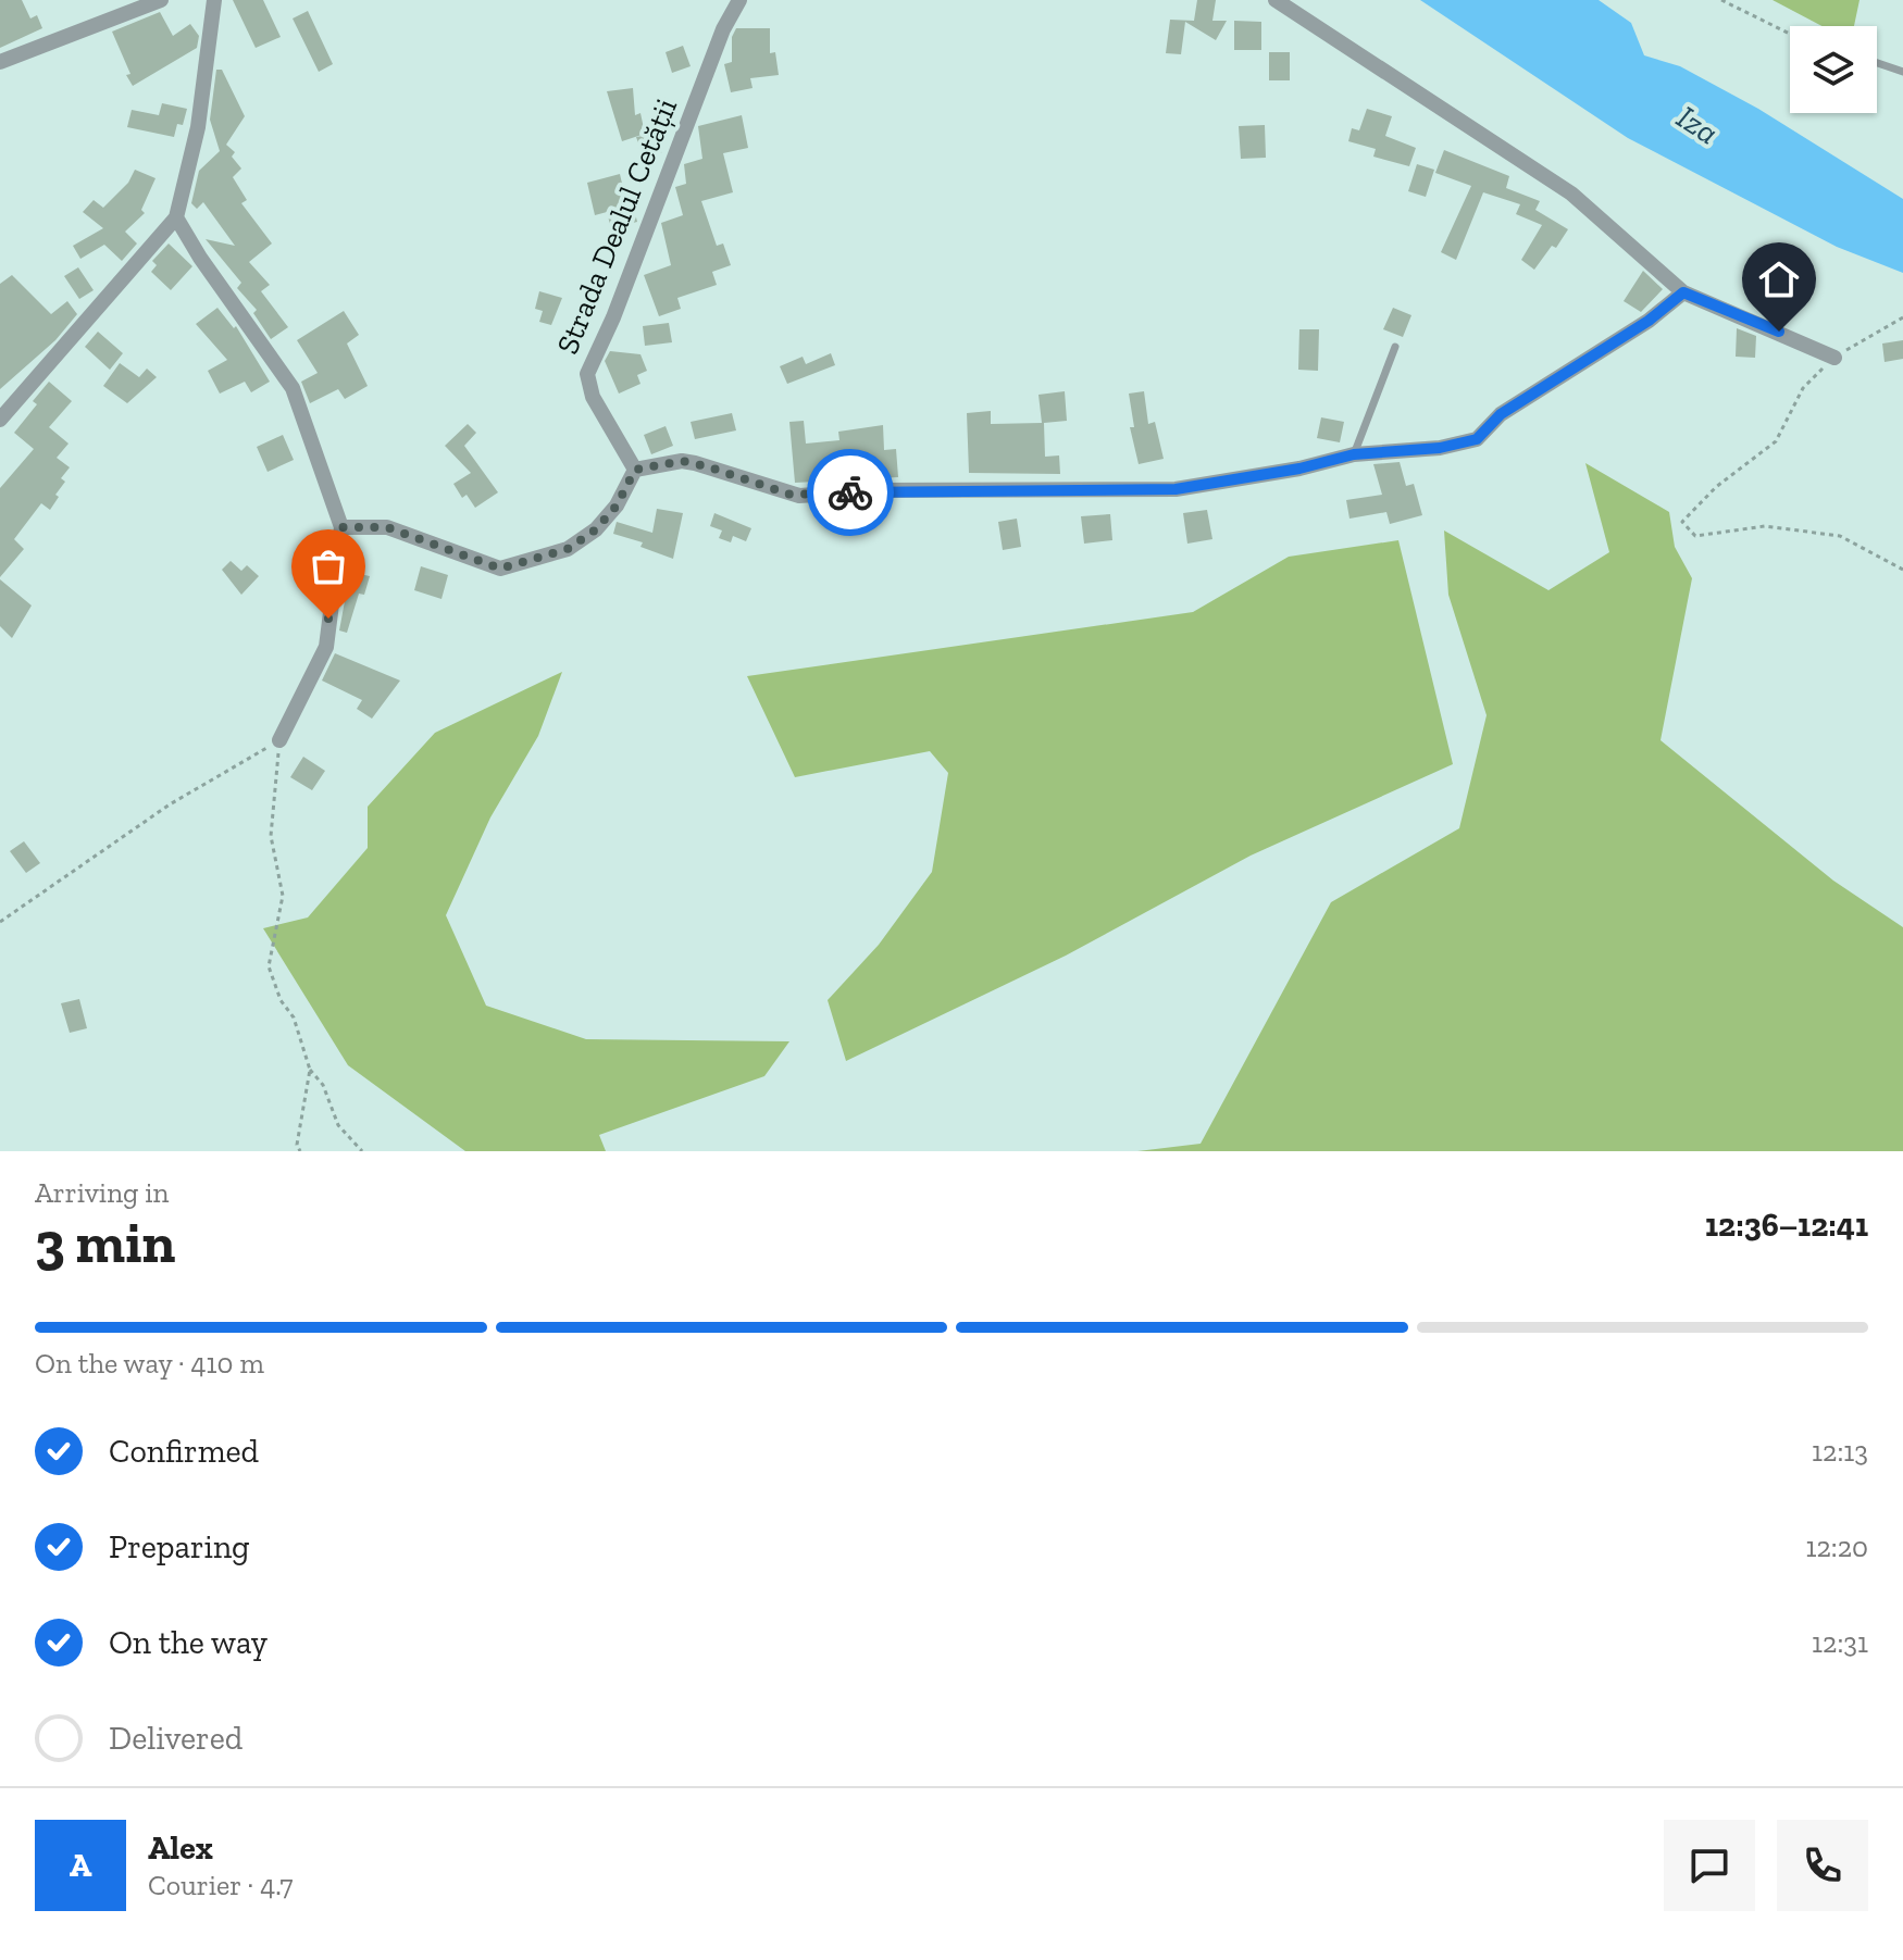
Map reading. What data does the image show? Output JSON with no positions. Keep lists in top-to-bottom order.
{
  "streets": {
    "street": ["Strada Dealul Cetății"]
  },
  "water": ["Iza"],
  "page": {
    "heading": ["3 min", "Arriving in", "12:36–12:41"],
    "panel": ["Alex", "Courier · 4.7"],
    "bar": "On the way · 410 m",
    "list": [
      ["Confirmed", "12:13"],
      ["Preparing", "12:20"],
      ["On the way", "12:31"],
      "Delivered"
    ],
    "round": "A"
  }
}
